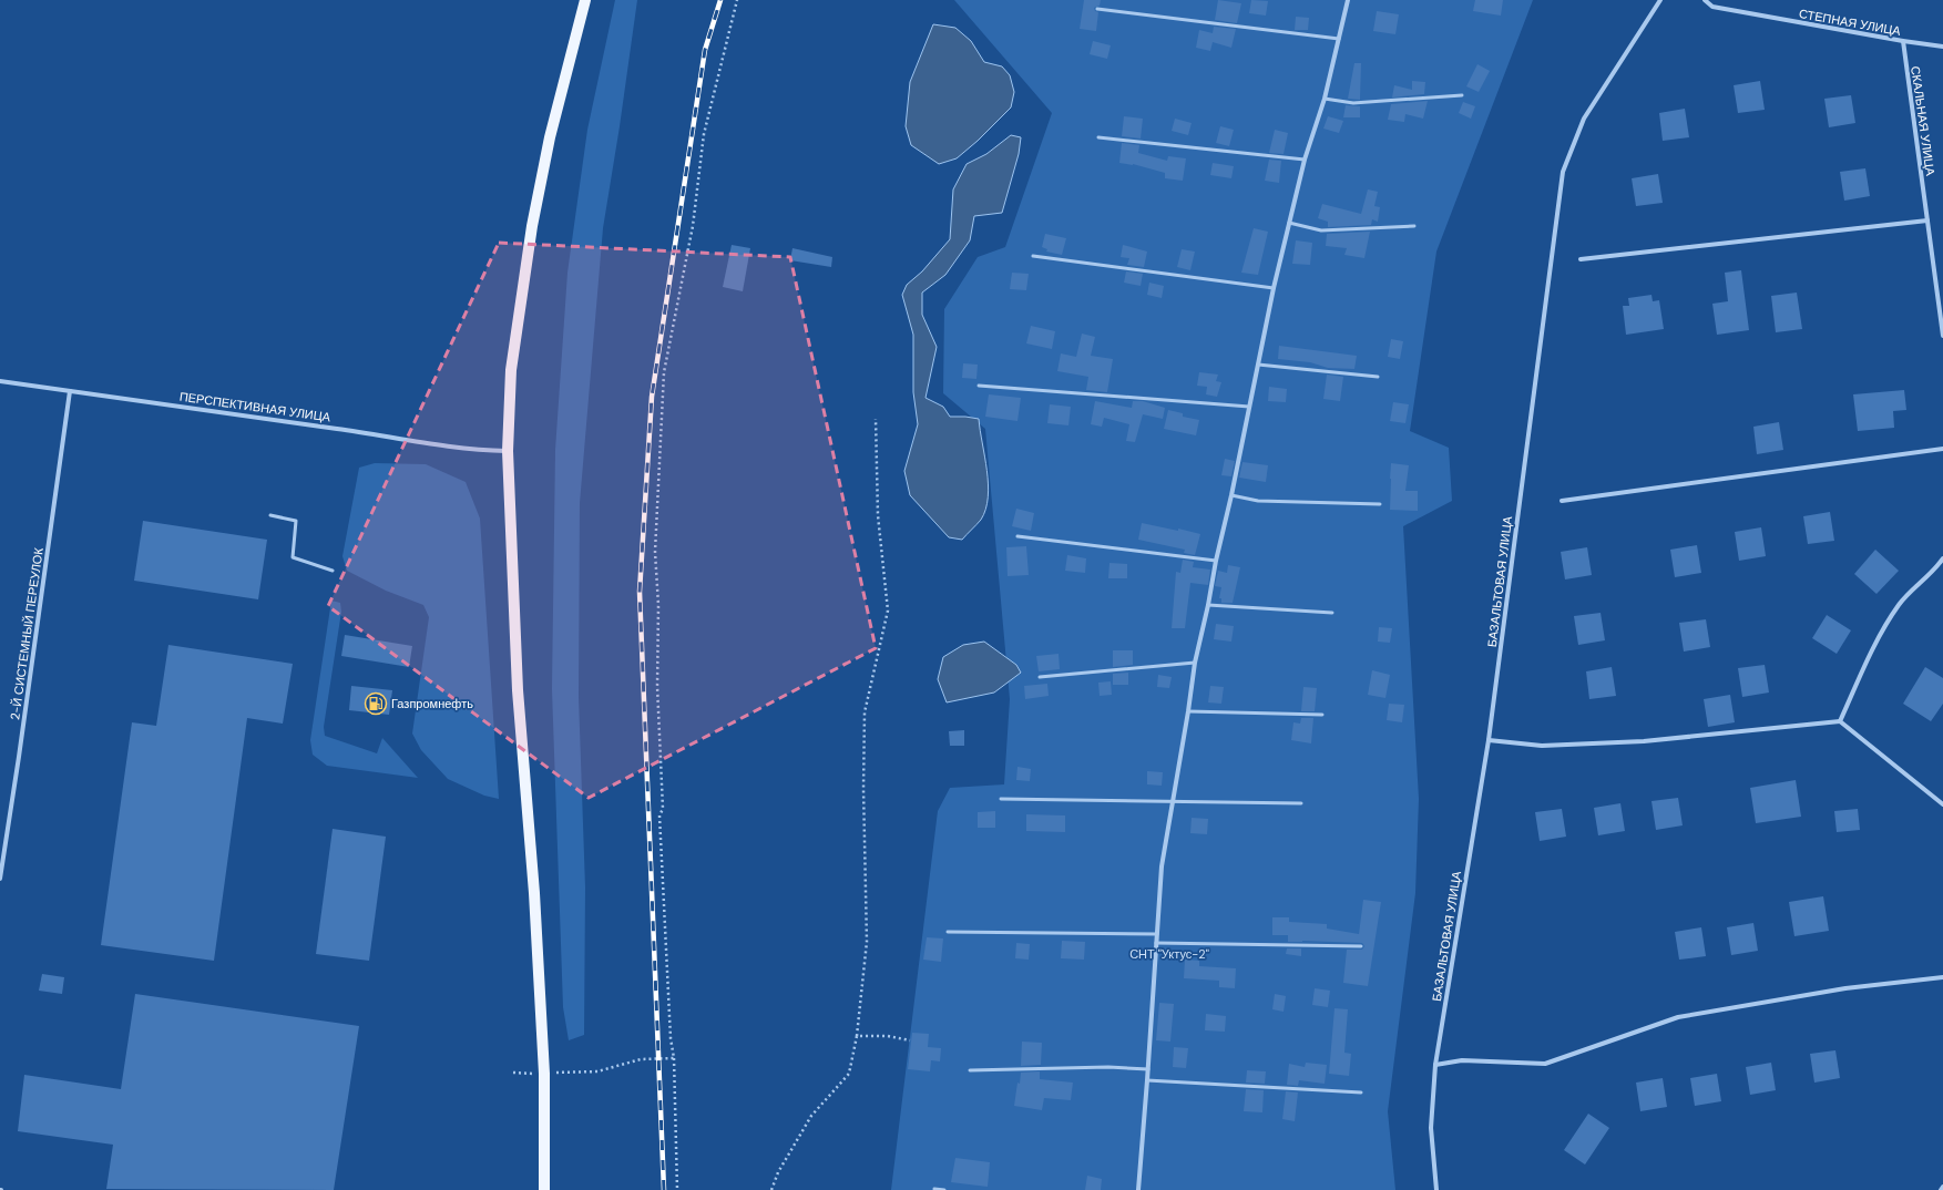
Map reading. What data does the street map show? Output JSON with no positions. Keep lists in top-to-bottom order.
{
  "streets": {
    "street": [
      "СТЕПНАЯ УЛИЦА",
      "СКАЛЬНАЯ УЛИЦА",
      "ПЕРСПЕКТИВНАЯ УЛИЦА",
      "БАЗАЛЬТОВАЯ УЛИЦА",
      "2-Й СИСТЕМНЫЙ ПЕРЕУЛОК"
    ]
  },
  "crossings": [
    ["СТЕПНАЯ УЛИЦА", "СКАЛЬНАЯ УЛИЦА"],
    ["ПЕРСПЕКТИВНАЯ УЛИЦА", "2-Й СИСТЕМНЫЙ ПЕРЕУЛОК"]
  ],
  "parks": ["СНТ \"Уктус-2\""],
  "places": {
    "fuel station": ["Газпромнефть"]
  }
}
